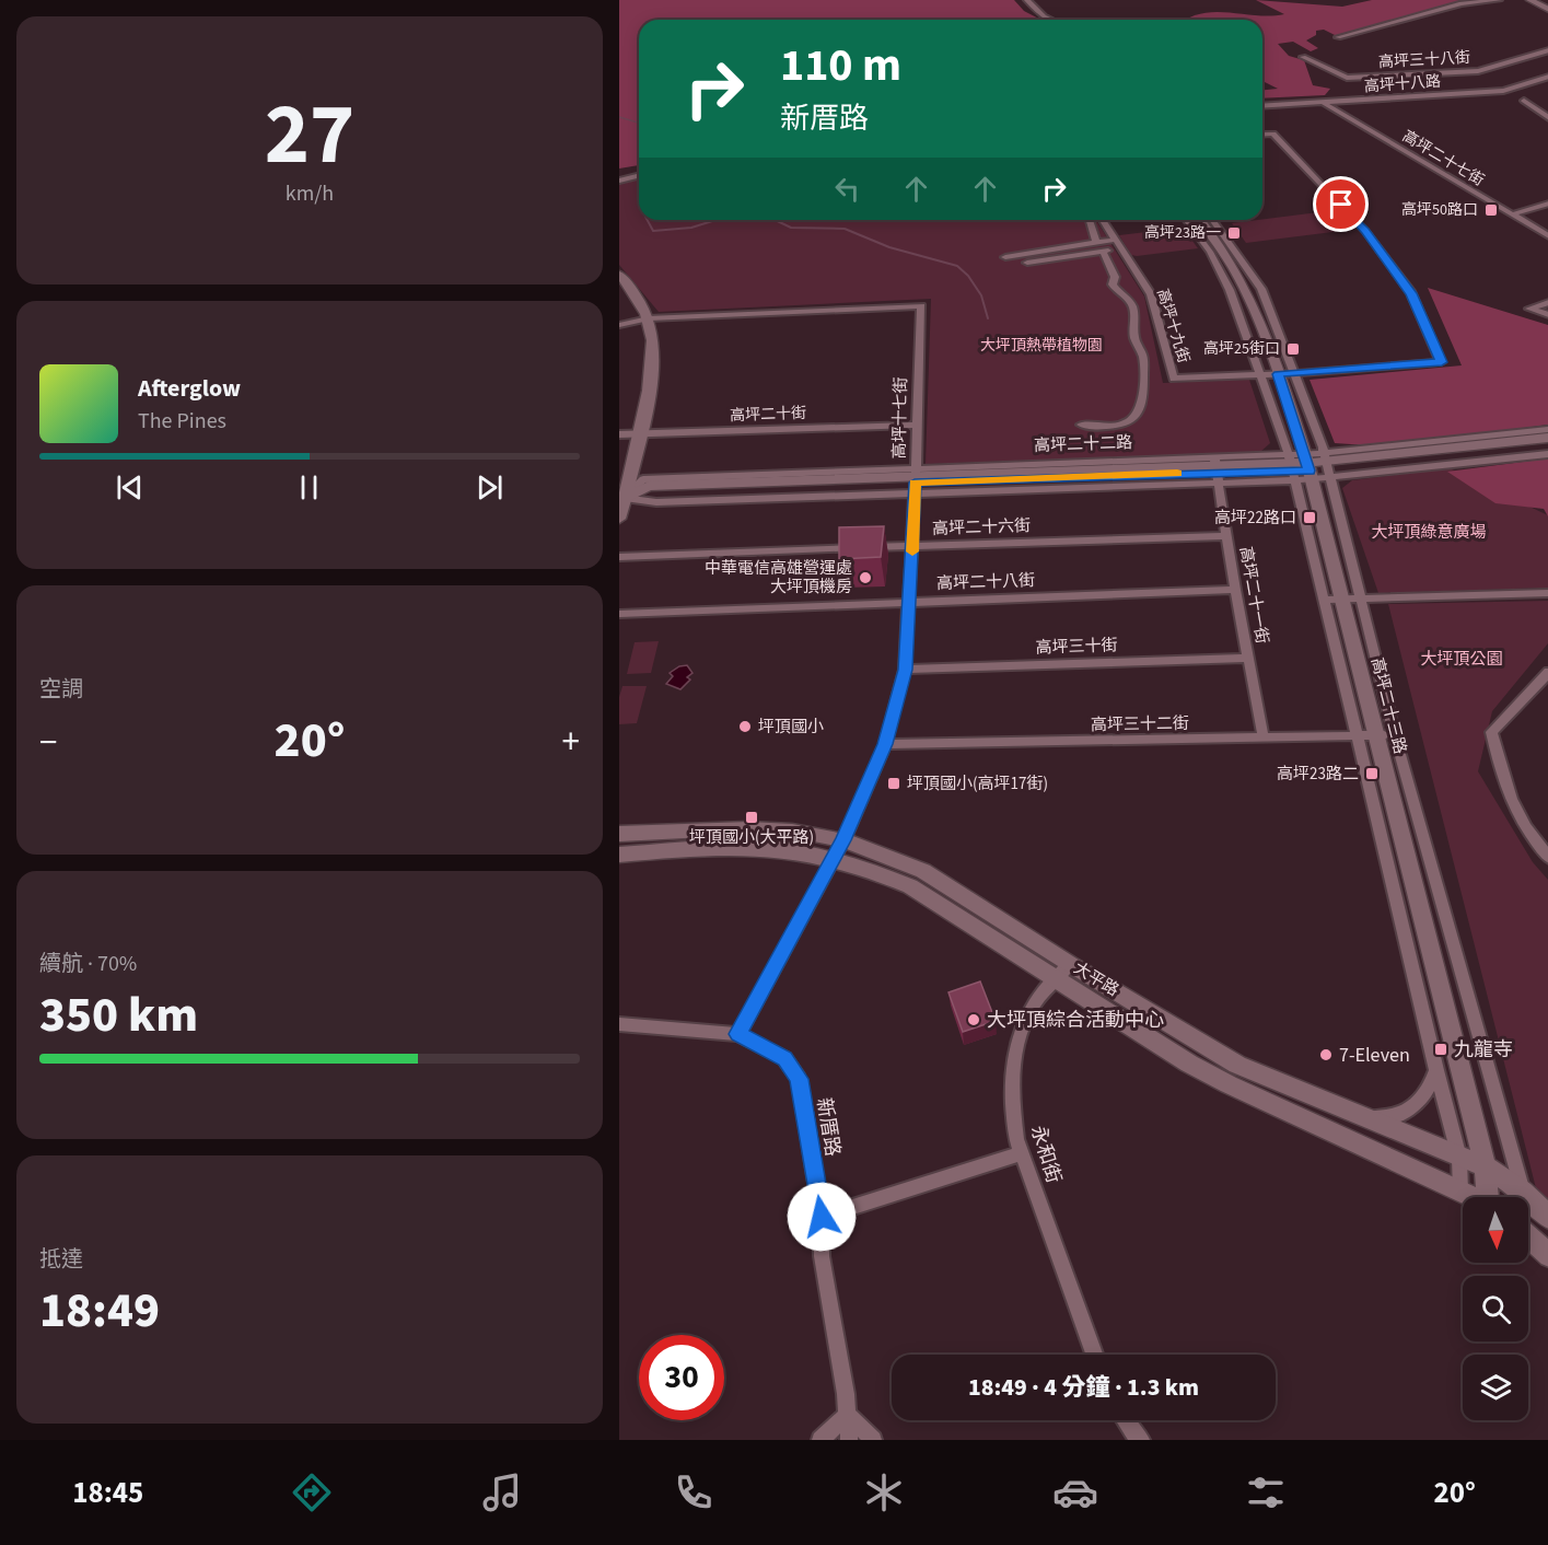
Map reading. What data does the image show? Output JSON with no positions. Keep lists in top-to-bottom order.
{
  "streets": {
    "street": [
      "高坪三十八街",
      "高坪十八路",
      "高坪二十七街",
      "高坪十九街",
      "高坪二十街",
      "高坪十七街",
      "高坪二十二路",
      "高坪二十六街",
      "高坪二十八街",
      "高坪二十一街",
      "高坪三十街",
      "高坪二十三路",
      "高坪三十二街",
      "大平路",
      "新厝路",
      "永和街"
    ]
  },
  "crossings": [
    ["高坪十八路", "高坪二十七街"],
    ["高坪十九街", "高坪二十三路"],
    ["高坪二十街", "高坪十七街"],
    ["高坪十七街", "高坪二十二路"],
    ["高坪十七街", "高坪二十六街"],
    ["高坪十七街", "高坪二十八街"],
    ["高坪十七街", "高坪三十街"],
    ["高坪十七街", "高坪三十二街"],
    ["高坪十七街", "大平路"],
    ["高坪二十二路", "高坪二十一街"],
    ["高坪二十二路", "高坪二十三路"],
    ["高坪二十六街", "高坪二十一街"],
    ["高坪二十八街", "高坪二十一街"],
    ["高坪二十一街", "高坪三十街"],
    ["高坪二十一街", "高坪三十二街"],
    ["高坪二十三路", "高坪三十二街"],
    ["高坪二十三路", "大平路"],
    ["大平路", "永和街"]
  ],
  "parks": ["大坪頂熱帶植物園", "大坪頂綠意廣場", "大坪頂公園"],
  "places": {
    "transit": [
      "高坪50路口",
      "高坪23路一",
      "高坪25街口",
      "高坪22路口",
      "高坪23路二",
      "坪頂國小(高坪17街)",
      "坪頂國小(大平路)",
      "九龍寺"
    ],
    "other": [
      "中華電信高雄營運處 大坪頂機房",
      "坪頂國小",
      "大坪頂綜合活動中心",
      "7-Eleven"
    ]
  },
  "north": "bottom",
  "page": {
    "tile": [
      ["27", "km/h"],
      "空調",
      ["續航 · 70%", "350 km"],
      ["抵達", "18:49"]
    ],
    "turn": ["110 m", "新厝路"],
    "song": ["Afterglow", "The Pines"],
    "heat": ["−", "20°", "+"],
    "limit": "30",
    "trip": "18:49 · 4 分鐘 · 1.3 km",
    "tabs": ["18:45", "20°"]
  }
}
